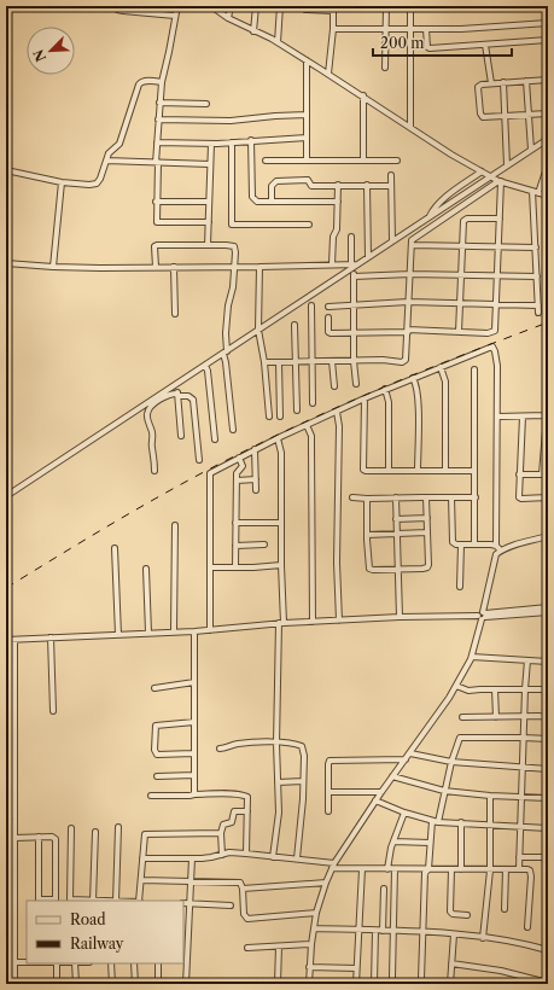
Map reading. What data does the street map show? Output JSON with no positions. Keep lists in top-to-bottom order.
{
  "legend": ["Road", "Railway"],
  "scale_bar": "200 m",
  "north": "bottom left"
}
